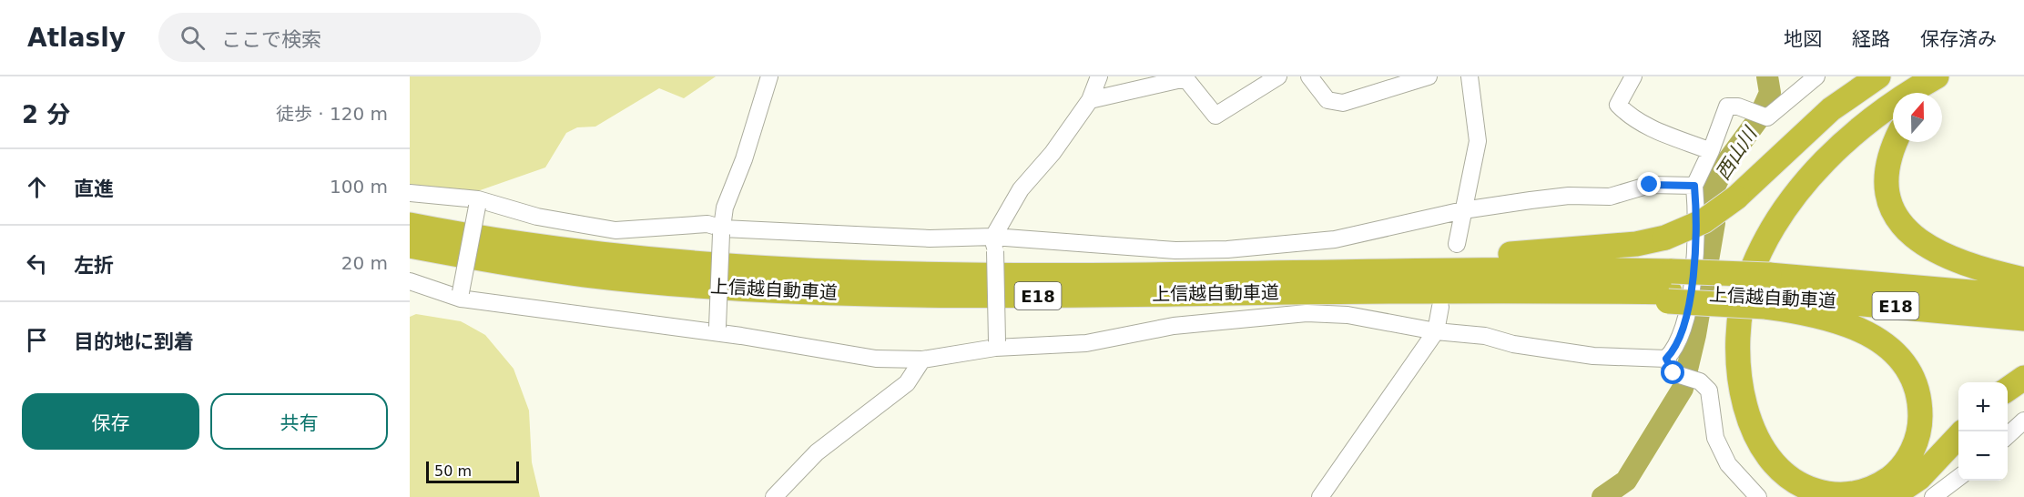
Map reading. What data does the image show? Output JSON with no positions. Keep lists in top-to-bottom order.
{
  "streets": {
    "highway": ["上信越自動車道", "E18"]
  },
  "water": ["西山川"],
  "scale_bar": "50 m",
  "north": "top",
  "page": {
    "header": "Atlasly",
    "search": "ここで検索",
    "nav": ["地図", "経路", "保存済み"],
    "heading": ["2 分", "徒歩 · 120 m"],
    "list": [
      ["直進", "100 m"],
      ["左折", "20 m"],
      "目的地に到着"
    ],
    "buttons": ["保存", "共有"],
    "map_buttons": ["+", "−"],
    "scale": "50 m"
  }
}
